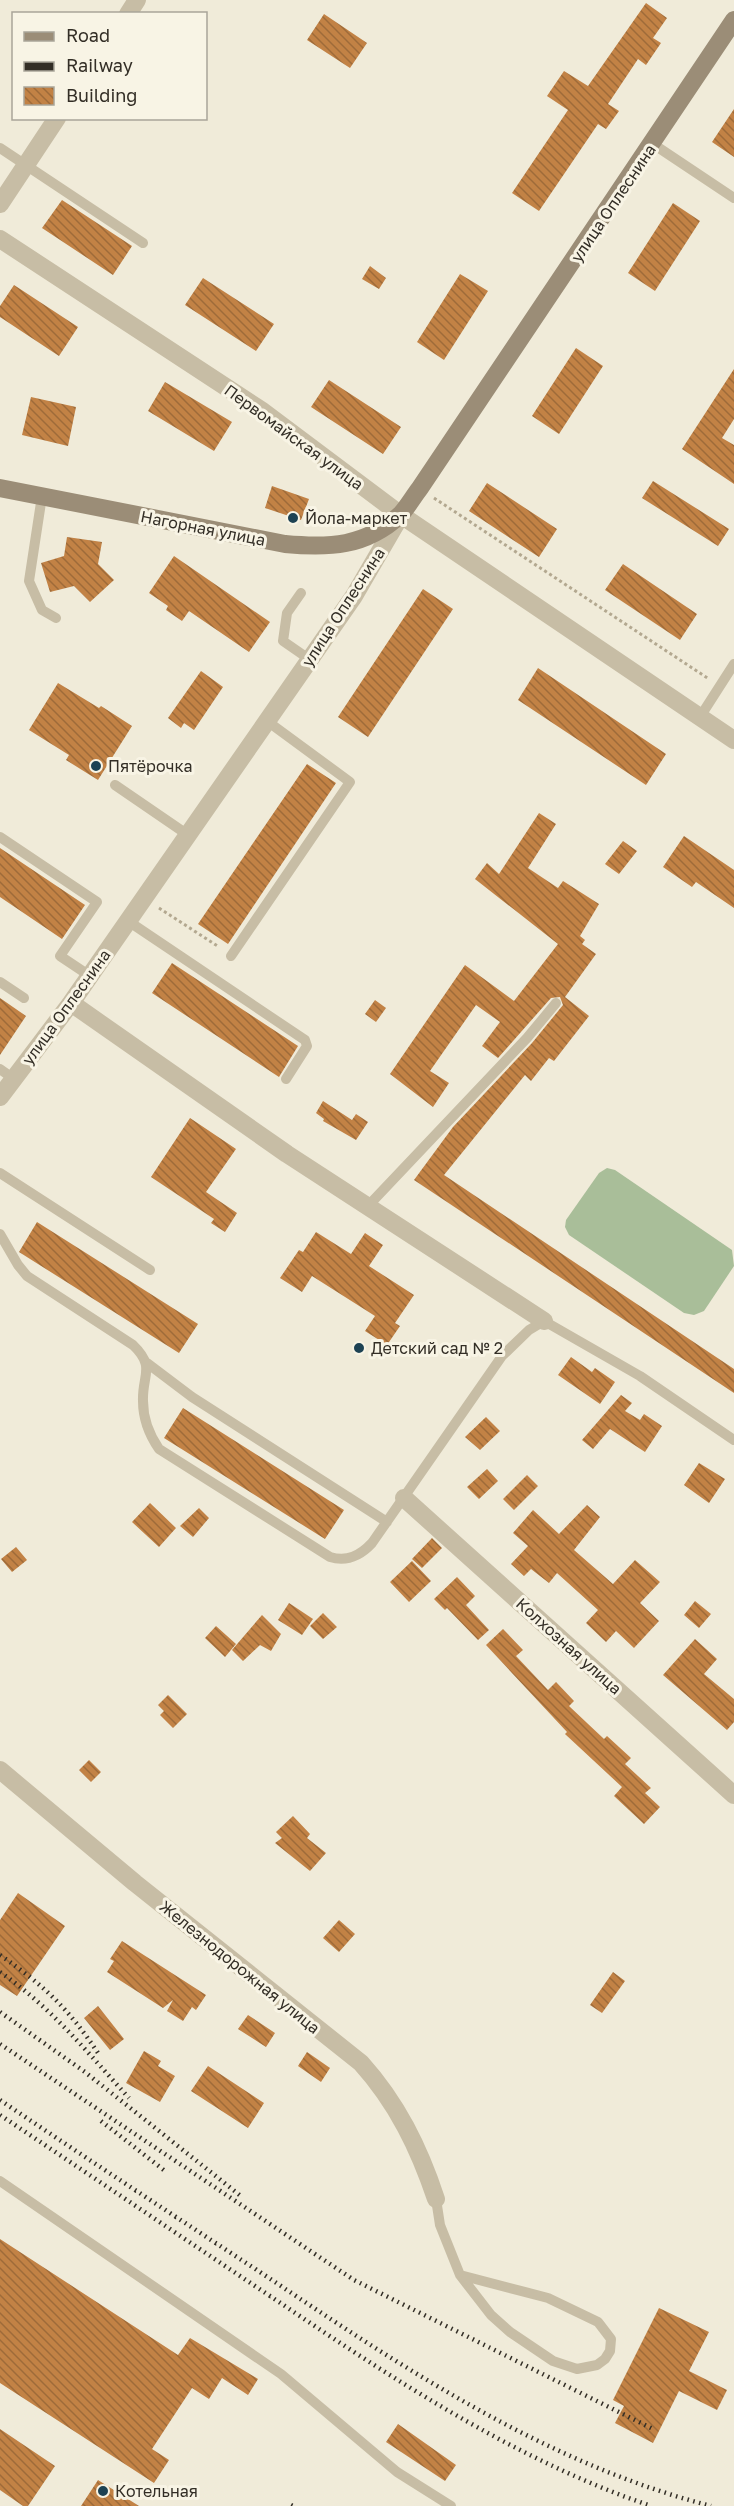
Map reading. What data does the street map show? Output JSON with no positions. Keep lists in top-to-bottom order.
{
  "streets": {
    "main road": ["улица Оплеснина", "Нагорная улица"],
    "street": ["Первомайская улица", "Колхозная улица", "Железнодорожная улица"]
  },
  "crossings": [
    ["улица Оплеснина", "Первомайская улица"],
    ["улица Оплеснина", "Нагорная улица"],
    ["Первомайская улица", "Нагорная улица"]
  ],
  "places": [
    "Йола-маркет",
    "Пятёрочка",
    "Детский сад № 2",
    "Котельная"
  ],
  "legend": ["Road", "Railway", "Building"]
}
